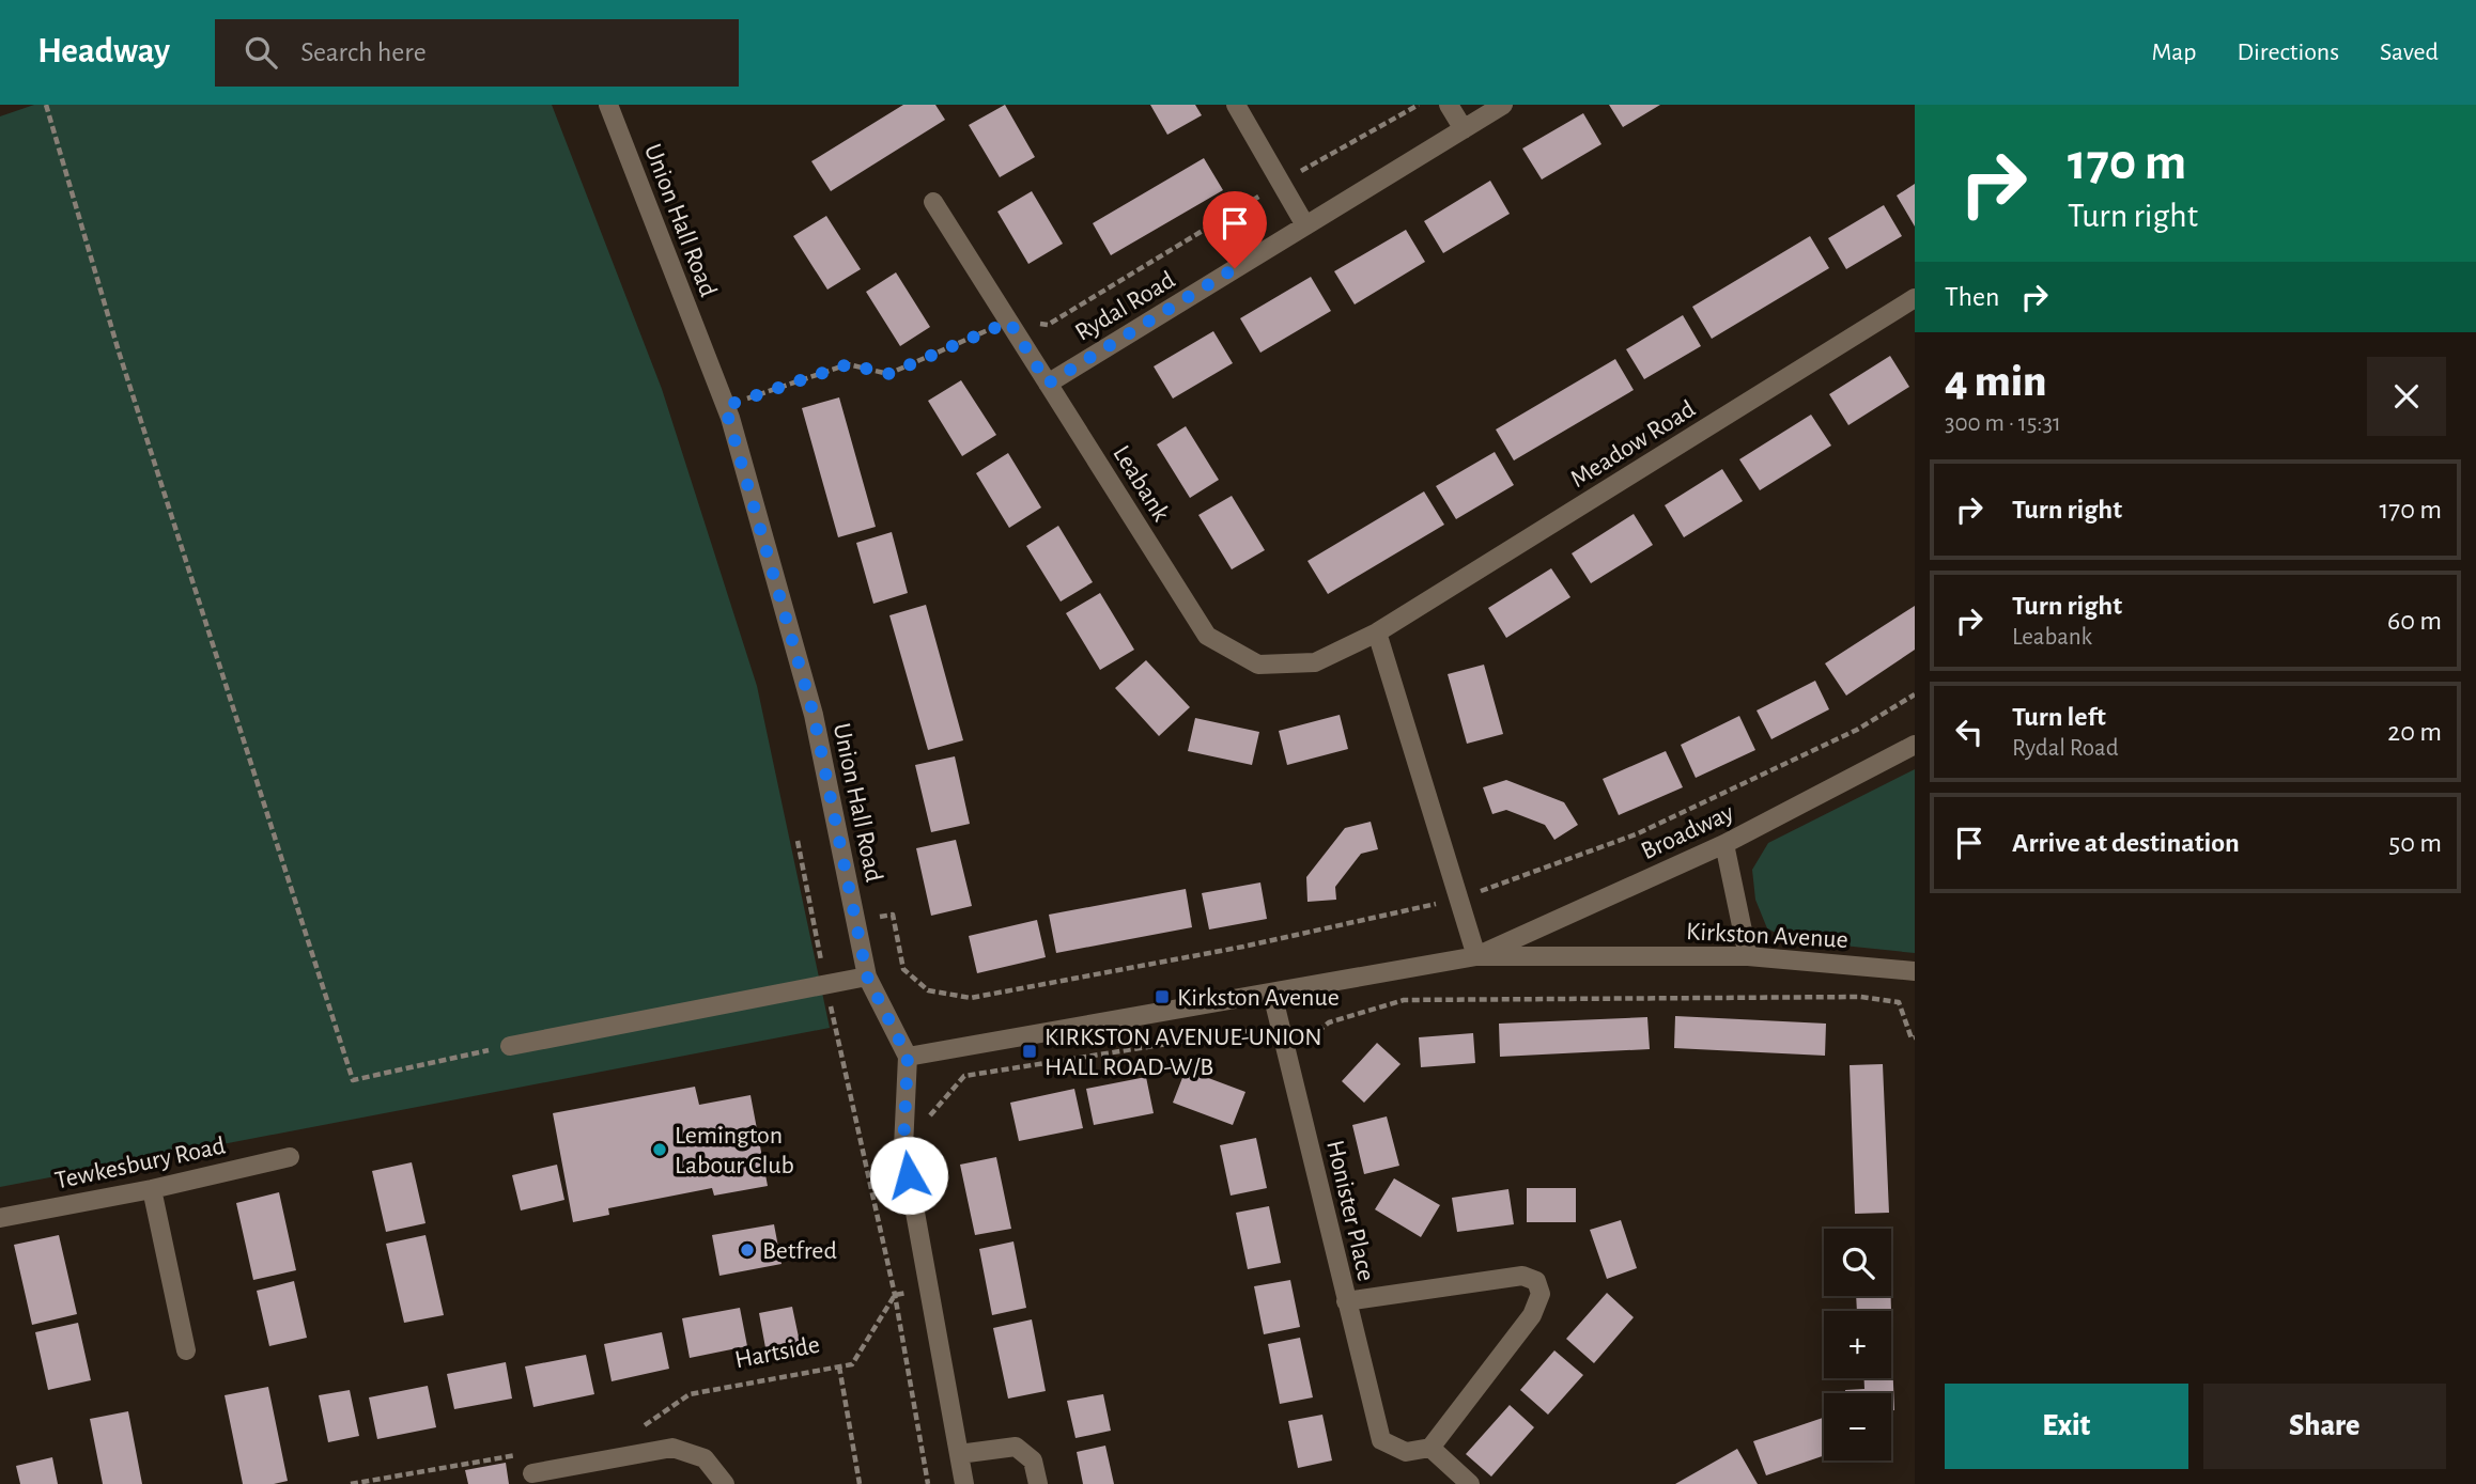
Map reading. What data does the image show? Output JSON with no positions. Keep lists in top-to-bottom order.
{
  "streets": {
    "street": [
      "Union Hall Road",
      "Rydal Road",
      "Meadow Road",
      "Leabank",
      "Broadway",
      "Kirkston Avenue",
      "Tewkesbury Road",
      "Honister Place"
    ],
    "path": ["Hartside"]
  },
  "crossings": [
    ["Union Hall Road", "Kirkston Avenue"],
    ["Rydal Road", "Leabank"],
    ["Meadow Road", "Leabank"],
    ["Broadway", "Kirkston Avenue"],
    ["Kirkston Avenue", "Honister Place"]
  ],
  "places": {
    "transit": ["Kirkston Avenue", "KIRKSTON AVENUE-UNION HALL ROAD-W/B"],
    "other": ["Lemington Labour Club", "Betfred"]
  },
  "page": {
    "header": "Headway",
    "search": "Search here",
    "nav": ["Map", "Directions", "Saved"],
    "turn": ["170 m", "Turn right"],
    "then": "Then",
    "heading": ["4 min", "300 m · 15:31"],
    "list": [
      {
        "name": "Turn right",
        "value": "170 m"
      },
      {
        "name": "Turn right",
        "note": "Leabank",
        "value": "60 m"
      },
      {
        "name": "Turn left",
        "note": "Rydal Road",
        "value": "20 m"
      },
      {
        "name": "Arrive at destination",
        "value": "50 m"
      }
    ],
    "map_buttons": ["+", "−"],
    "buttons": ["Exit", "Share"]
  }
}
